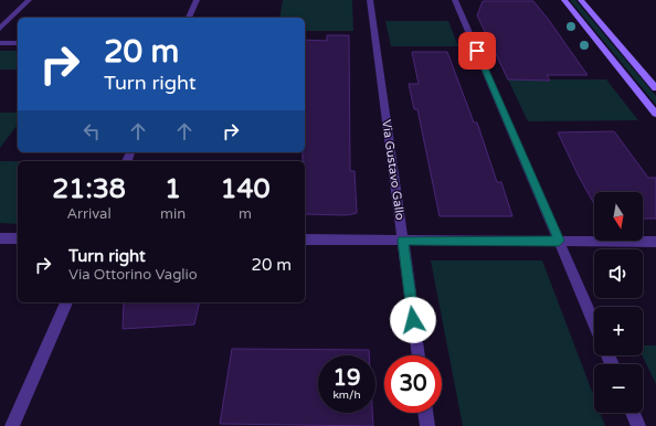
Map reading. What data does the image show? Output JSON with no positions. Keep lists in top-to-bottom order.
{
  "streets": {
    "street": ["Via Gustavo Gallo"]
  },
  "north": "bottom",
  "page": {
    "turn": ["20 m", "Turn right"],
    "eta": [
      "21:38",
      "Arrival",
      "1",
      "min",
      "140",
      "m"
    ],
    "map_buttons": ["+", "−"],
    "list": [
      {
        "name": "Turn right",
        "note": "Via Ottorino Vaglio",
        "value": "20 m"
      }
    ],
    "speed": "19 km/h",
    "limit": "30"
  }
}
